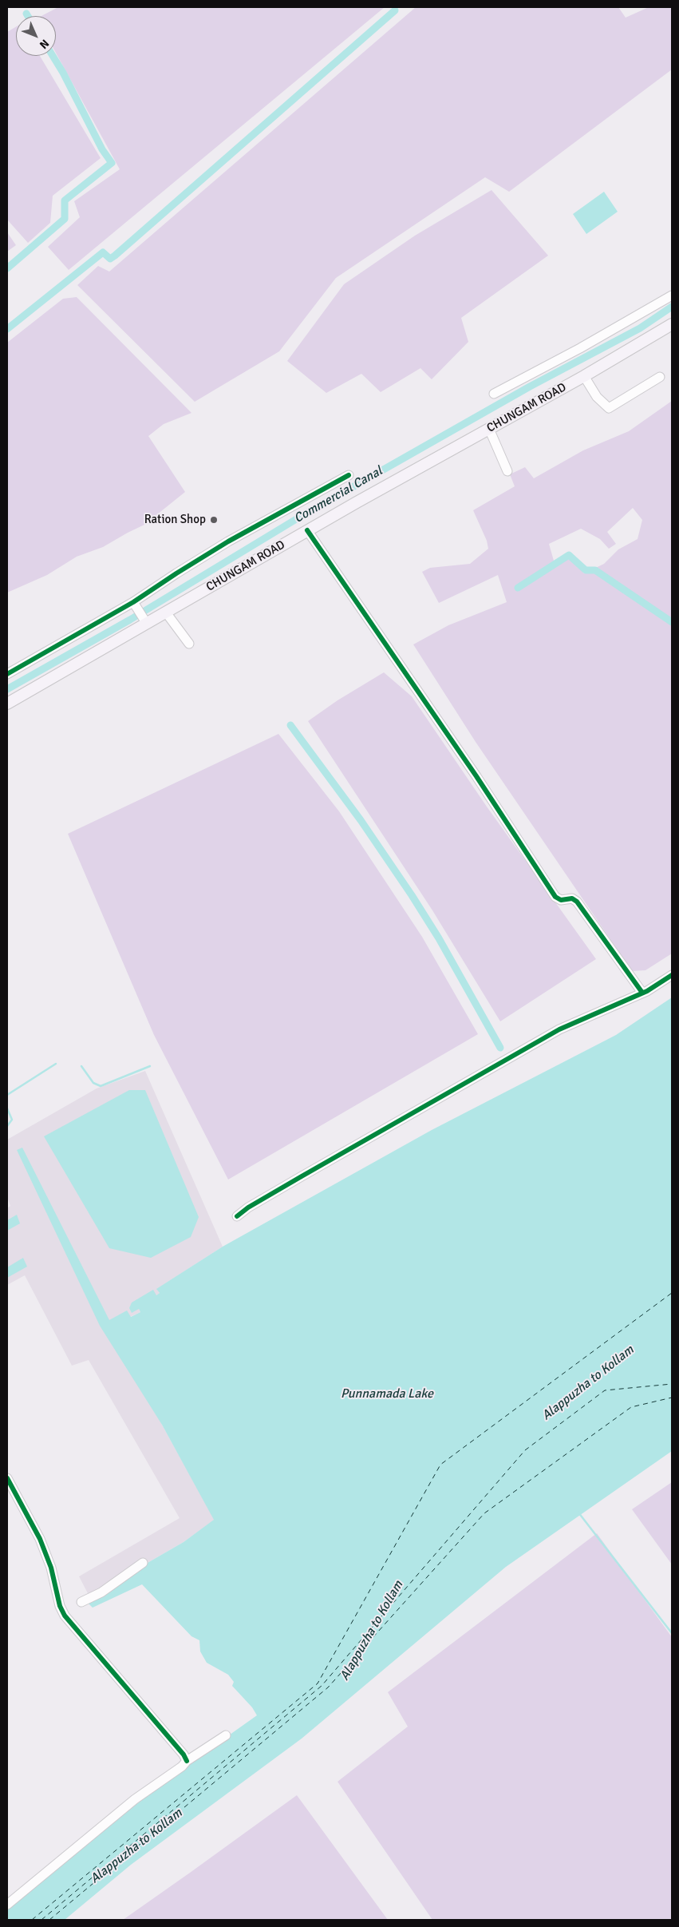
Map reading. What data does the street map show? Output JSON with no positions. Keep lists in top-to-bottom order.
{
  "streets": {
    "main road": ["CHUNGAM ROAD"]
  },
  "water": ["Commercial Canal", "Alappuzha to Kollam", "Punnamada Lake"],
  "places": ["Ration Shop"],
  "north": "bottom right"
}
